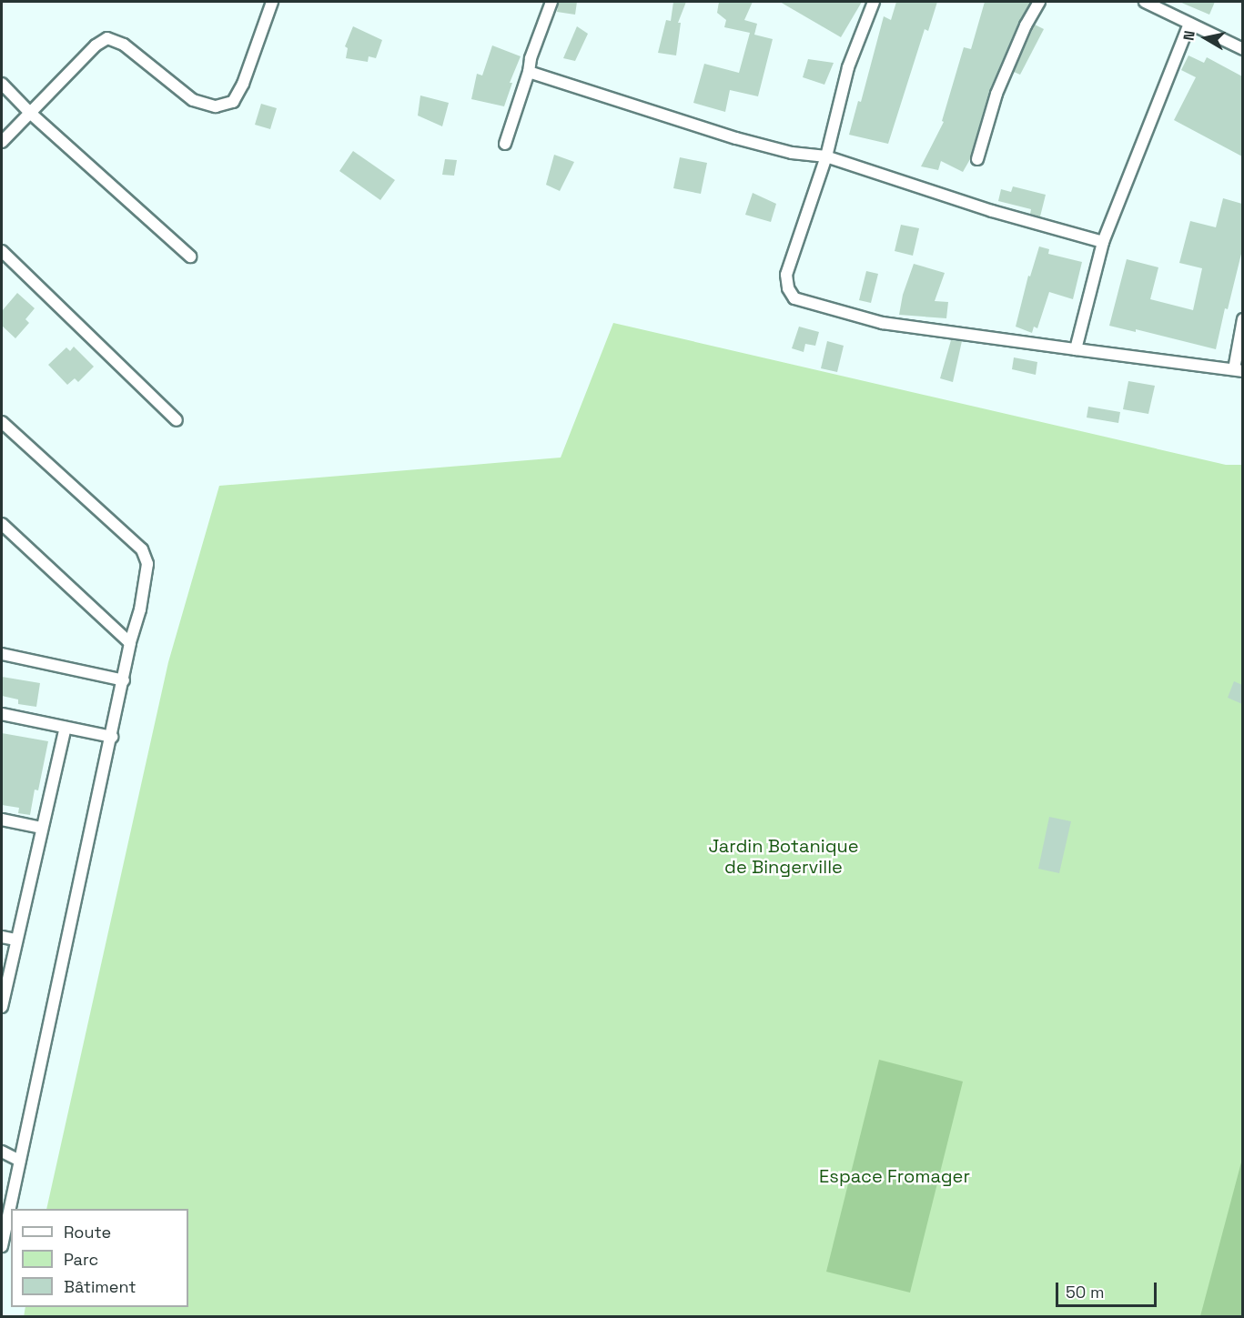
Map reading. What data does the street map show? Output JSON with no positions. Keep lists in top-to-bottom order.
{
  "parks": ["Jardin Botanique de Bingerville", "Espace Fromager"],
  "legend": ["Route", "Parc", "Bâtiment"],
  "scale_bar": "50 m",
  "north": "left"
}
